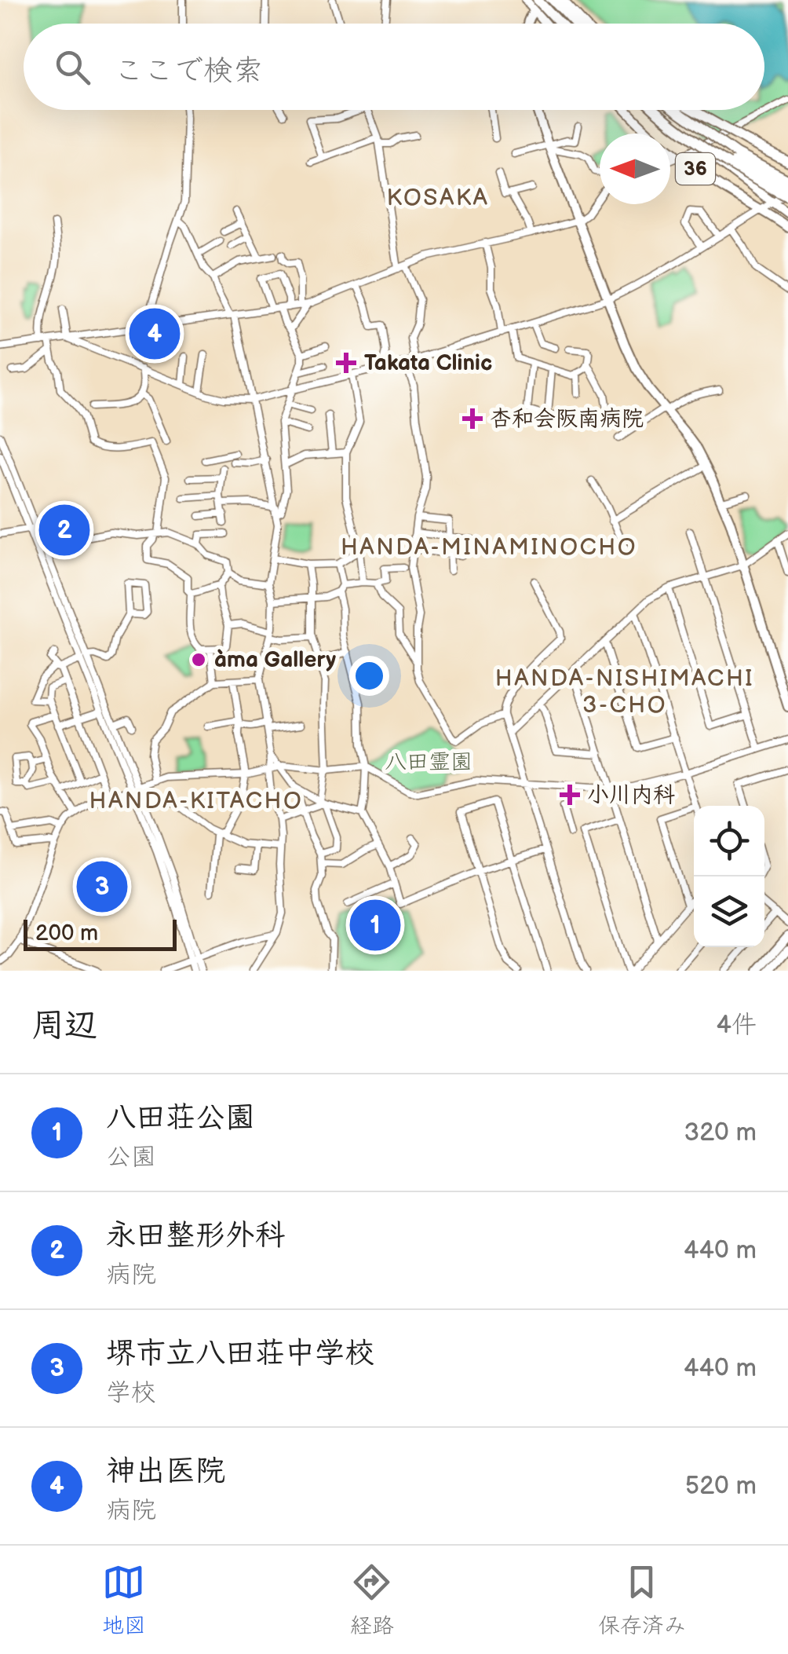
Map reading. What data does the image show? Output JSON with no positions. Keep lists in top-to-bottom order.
{
  "streets": {
    "main road": ["36"]
  },
  "districts": [
    "KOSAKA",
    "HANDA-MINAMINOCHO",
    "HANDA-NISHIMACHI 3-CHO",
    "HANDA-KITACHO"
  ],
  "parks": ["八田霊園"],
  "places": {
    "health": ["Takata Clinic", "杏和会阪南病院", "小川内科"],
    "other": ["àma Gallery"]
  },
  "scale_bar": "200 m",
  "north": "left",
  "page": {
    "search": "ここで検索",
    "pins": [
      "4",
      "2",
      "3",
      "1"
    ],
    "scale": "200 m",
    "heading": ["周辺", "4件"],
    "list": [
      {
        "mark": "1",
        "name": "八田荘公園",
        "note": "公園",
        "value": "320 m"
      },
      {
        "mark": "2",
        "name": "永田整形外科",
        "note": "病院",
        "value": "440 m"
      },
      {
        "mark": "3",
        "name": "堺市立八田荘中学校",
        "note": "学校",
        "value": "440 m"
      },
      {
        "mark": "4",
        "name": "神出医院",
        "note": "病院",
        "value": "520 m"
      }
    ],
    "nav": ["地図", "経路", "保存済み"]
  }
}
